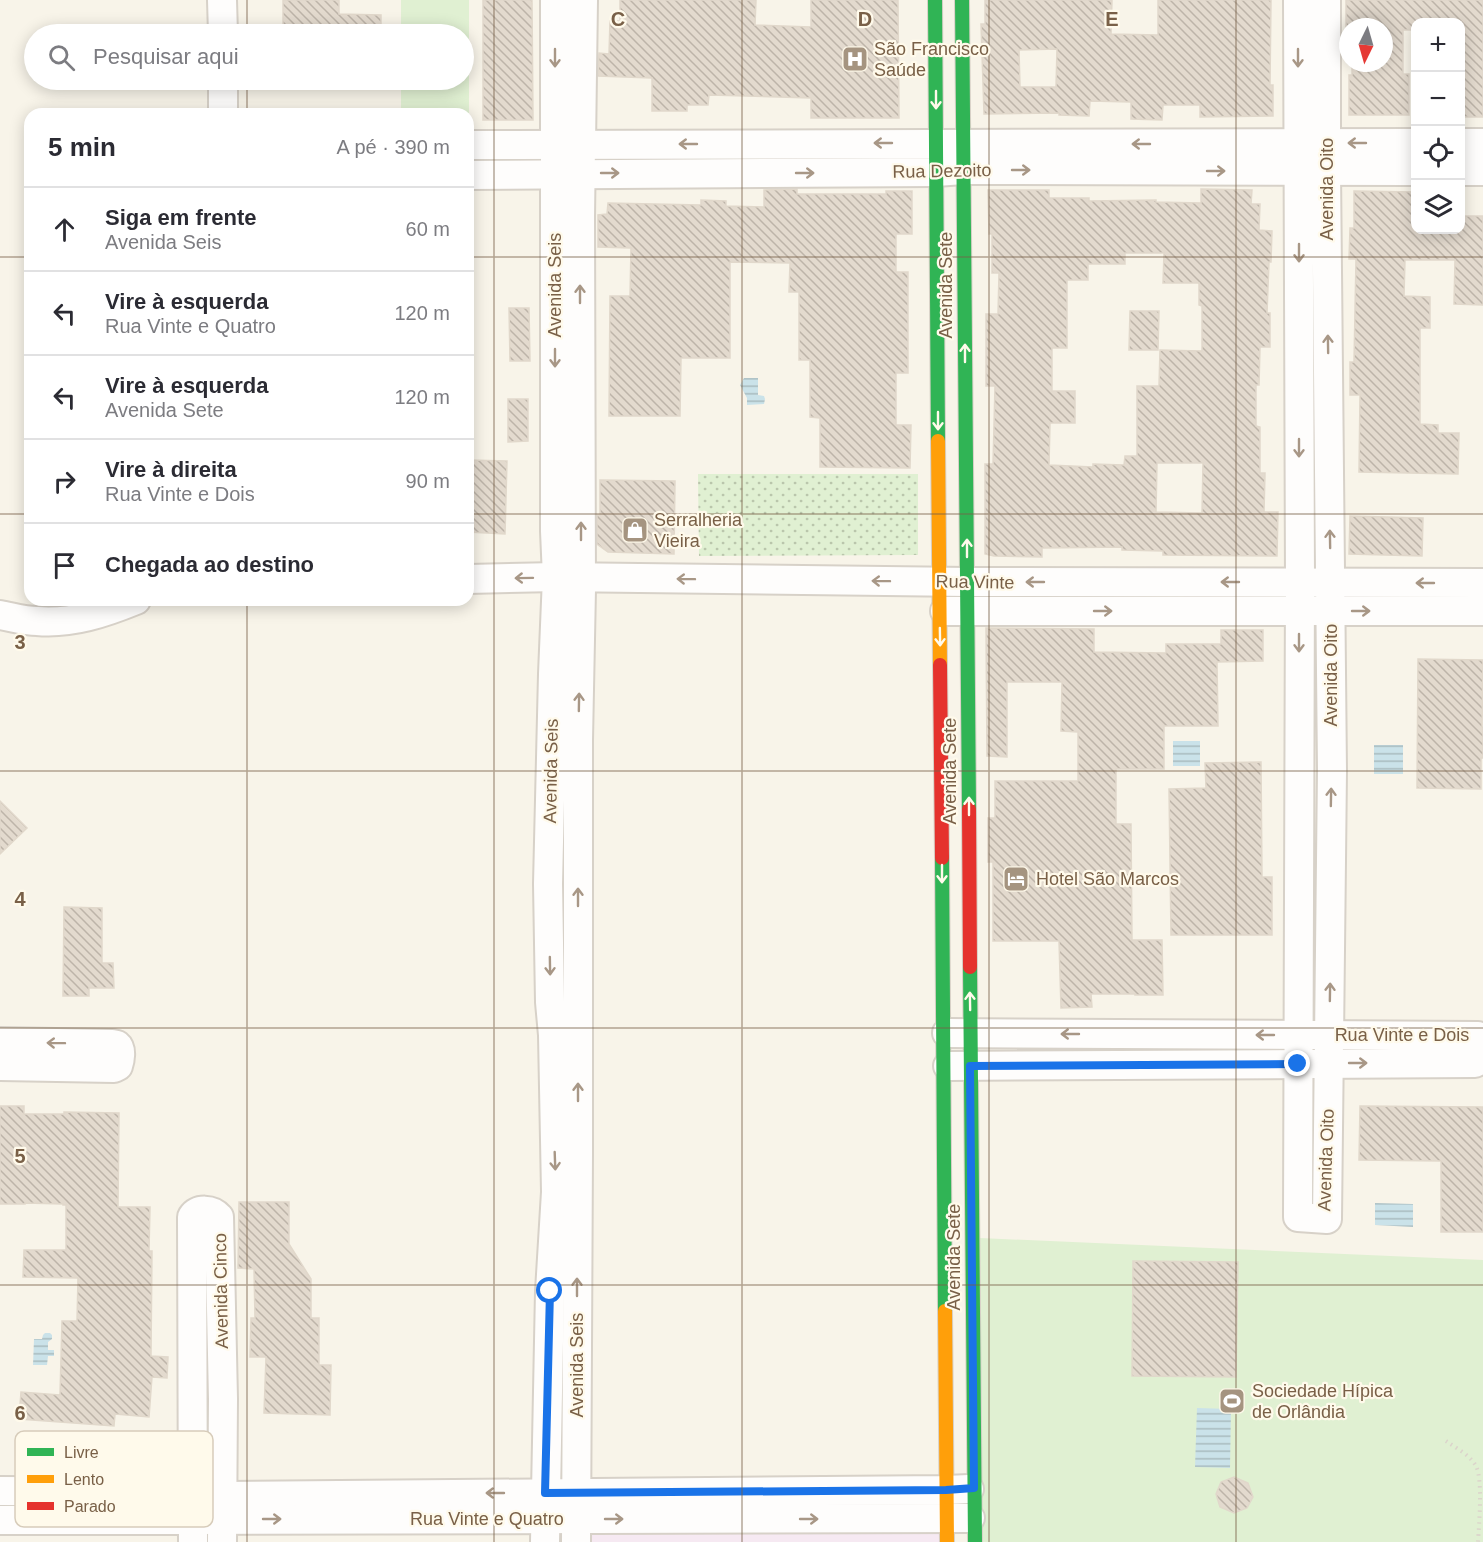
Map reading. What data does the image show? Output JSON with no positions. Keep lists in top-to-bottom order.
{
  "streets": {
    "street": [
      "Rua Dezoito",
      "Avenida Oito",
      "Avenida Seis",
      "Avenida Sete",
      "Rua Vinte",
      "Rua Vinte e Dois",
      "Avenida Cinco",
      "Rua Vinte e Quatro"
    ]
  },
  "crossings": [
    ["Rua Dezoito", "Avenida Oito"],
    ["Rua Dezoito", "Avenida Seis"],
    ["Rua Dezoito", "Avenida Sete"],
    ["Avenida Oito", "Rua Vinte"],
    ["Avenida Oito", "Rua Vinte e Dois"],
    ["Avenida Seis", "Rua Vinte"],
    ["Avenida Seis", "Rua Vinte e Quatro"],
    ["Avenida Sete", "Rua Vinte"],
    ["Avenida Sete", "Rua Vinte e Dois"],
    ["Avenida Sete", "Rua Vinte e Quatro"],
    ["Avenida Cinco", "Rua Vinte e Quatro"]
  ],
  "places": {
    "hospital": ["São Francisco Saúde"],
    "shop": ["Serralheria Vieira"],
    "hotel": ["Hotel São Marcos"],
    "sports": ["Sociedade Hípica de Orlândia"]
  },
  "legend": ["Livre", "Lento", "Parado"],
  "north": "bottom",
  "page": {
    "map_buttons": ["+", "−"],
    "search": "Pesquisar aqui",
    "heading": ["5 min", "A pé · 390 m"],
    "list": [
      ["Siga em frente", "Avenida Seis", "60 m"],
      ["Vire à esquerda", "Rua Vinte e Quatro", "120 m"],
      ["Vire à esquerda", "Avenida Sete", "120 m"],
      ["Vire à direita", "Rua Vinte e Dois", "90 m"],
      "Chegada ao destino"
    ]
  },
  "grid": {
    "columns": ["C", "D", "E"],
    "rows": [
      "3",
      "4",
      "5",
      "6"
    ]
  }
}
